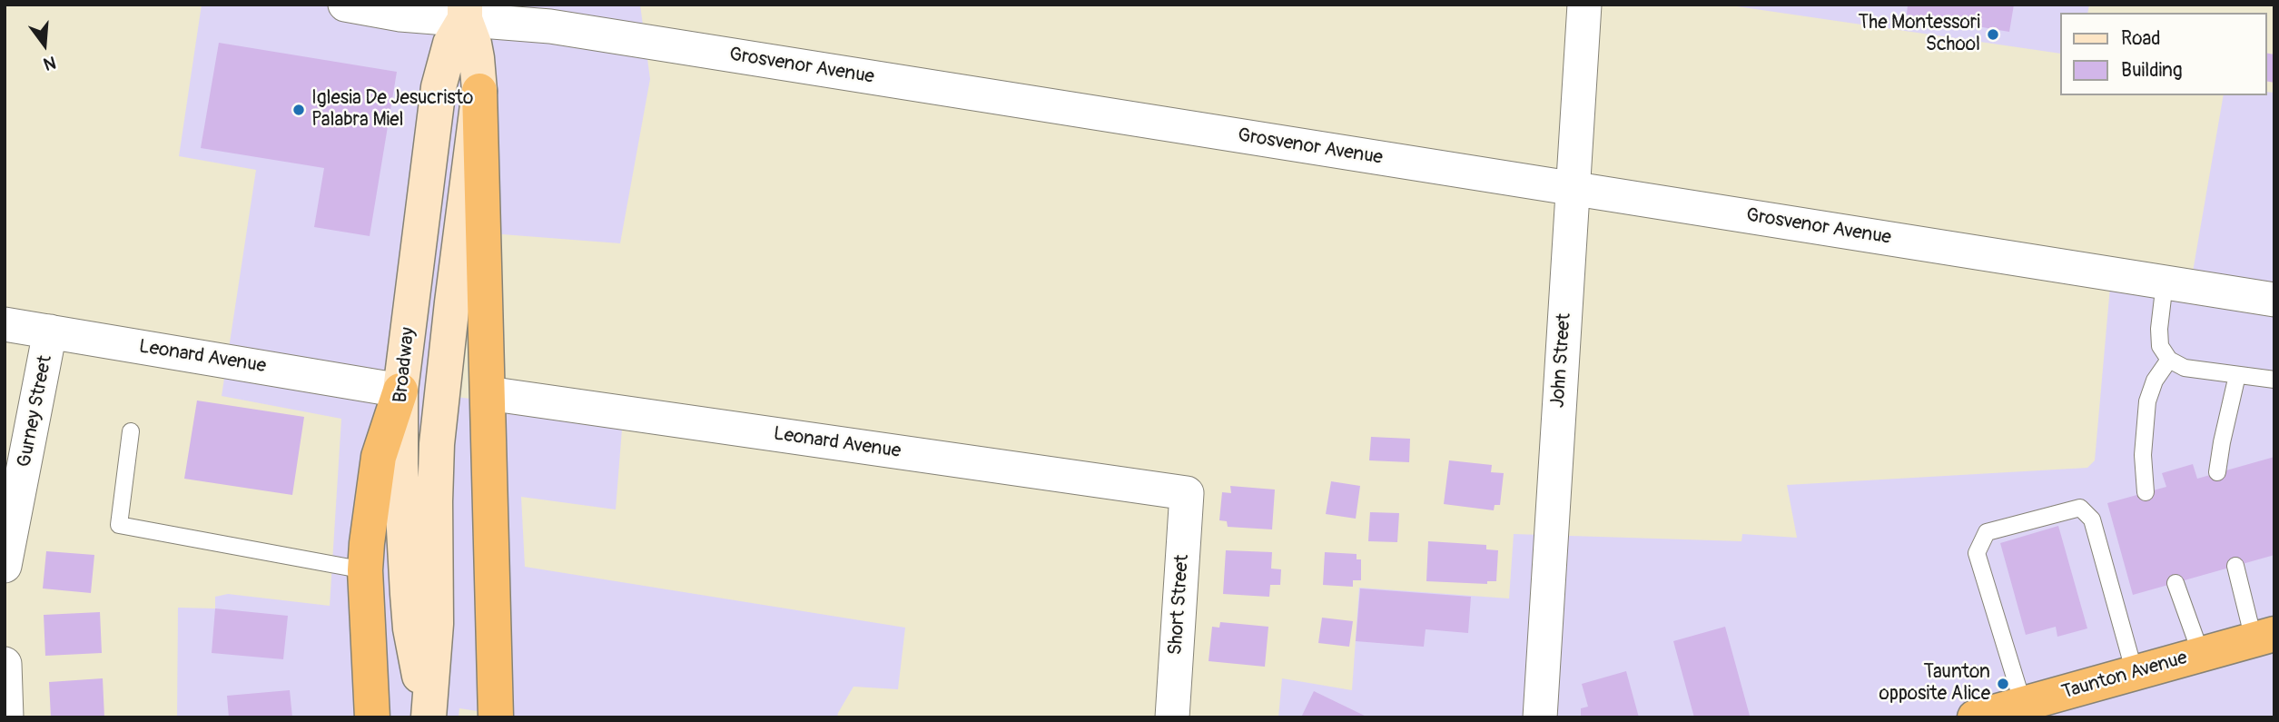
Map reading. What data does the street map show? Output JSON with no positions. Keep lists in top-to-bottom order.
{
  "streets": {
    "highway": ["Taunton Avenue"],
    "main road": ["Broadway"],
    "street": [
      "Grosvenor Avenue",
      "Leonard Avenue",
      "John Street",
      "Gurney Street",
      "Short Street"
    ]
  },
  "crossings": [
    ["Grosvenor Avenue", "John Street"],
    ["Grosvenor Avenue", "Broadway"],
    ["Leonard Avenue", "Broadway"],
    ["Leonard Avenue", "Gurney Street"],
    ["Leonard Avenue", "Short Street"]
  ],
  "places": ["The Montessori School", "Iglesia De Jesucristo Palabra Miel", "Taunton opposite Alice"],
  "legend": ["Road", "Building"],
  "north": "bottom"
}
